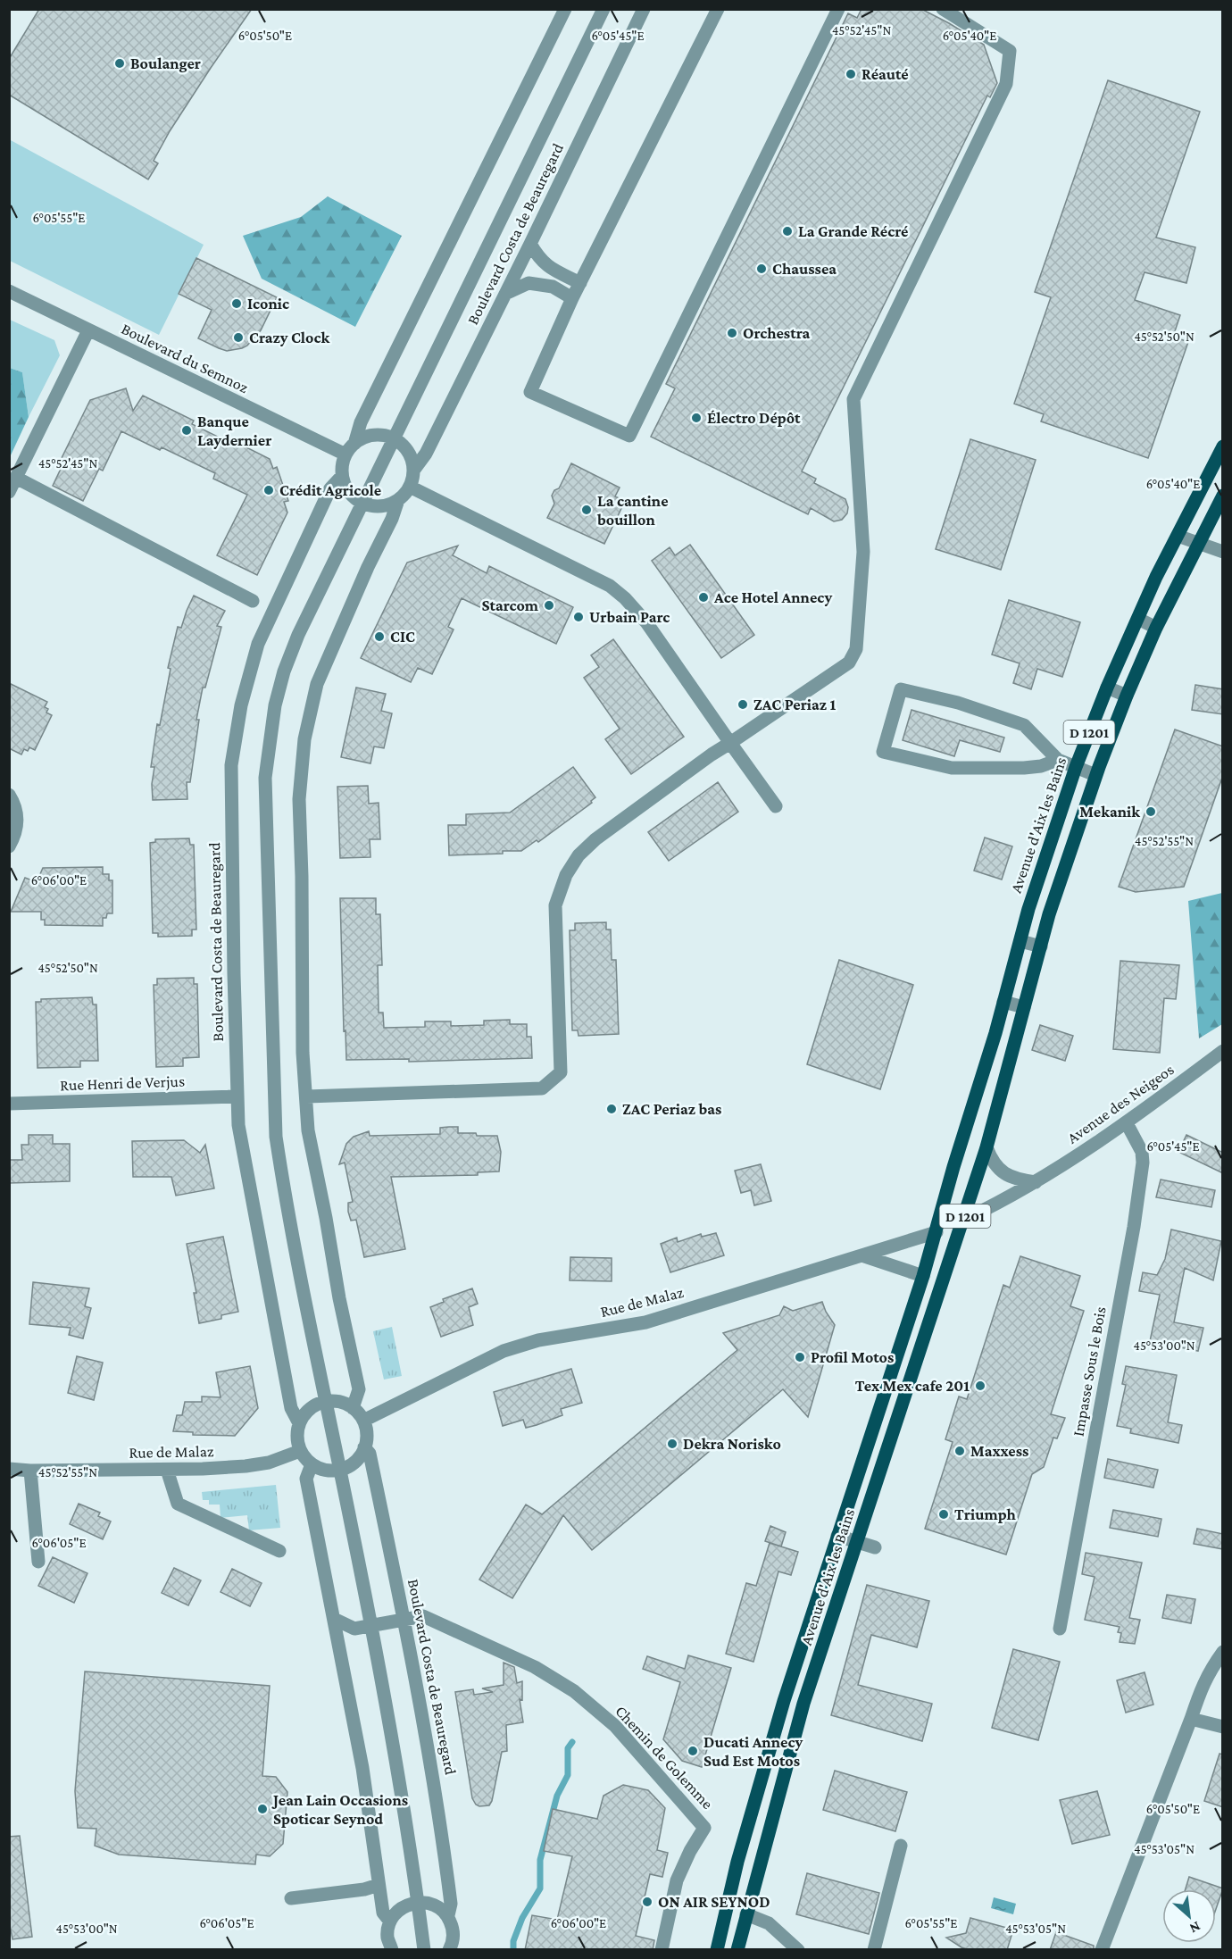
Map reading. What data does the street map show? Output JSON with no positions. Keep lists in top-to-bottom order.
{
  "streets": {
    "main road": ["D 1201", "Avenue d'Aix les Bains"],
    "street": [
      "Boulevard Costa de Beauregard",
      "Boulevard du Semnoz",
      "Rue Henri de Verjus",
      "Avenue des Neigeos",
      "Rue de Malaz",
      "Impasse Sous le Bois",
      "Chemin de Golemme"
    ]
  },
  "crossings": [
    ["Boulevard Costa de Beauregard", "Boulevard du Semnoz"],
    ["Boulevard Costa de Beauregard", "Rue Henri de Verjus"],
    ["Boulevard Costa de Beauregard", "Rue de Malaz"],
    ["Boulevard Costa de Beauregard", "Chemin de Golemme"],
    ["Avenue d'Aix les Bains", "Avenue des Neigeos"],
    ["Avenue d'Aix les Bains", "Rue de Malaz"],
    ["Avenue des Neigeos", "Impasse Sous le Bois"]
  ],
  "places": [
    "Boulanger",
    "Réauté",
    "La Grande Récré",
    "Chaussea",
    "Iconic",
    "Orchestra",
    "Crazy Clock",
    "Électro Dépôt",
    "Banque Laydernier",
    "Crédit Agricole",
    "La cantine bouillon",
    "Ace Hotel Annecy",
    "Starcom",
    "Urbain Parc",
    "CIC",
    "ZAC Periaz 1",
    "Mekanik",
    "ZAC Periaz bas",
    "Profil Motos",
    "Tex Mex cafe 201",
    "Dekra Norisko",
    "Maxxess",
    "Triumph",
    "Ducati Annecy Sud Est Motos",
    "Jean Lain Occasions Spoticar Seynod",
    "ON AIR SEYNOD"
  ],
  "north": "bottom right",
  "coordinates": [
    "45°52'45\"N",
    "6°05'50\"E",
    "6°05'45\"E",
    "6°05'40\"E",
    "6°05'55\"E",
    "45°52'50\"N",
    "45°52'55\"N",
    "6°06'00\"E",
    "45°53'00\"N",
    "6°06'05\"E",
    "45°53'05\"N"
  ]
}
